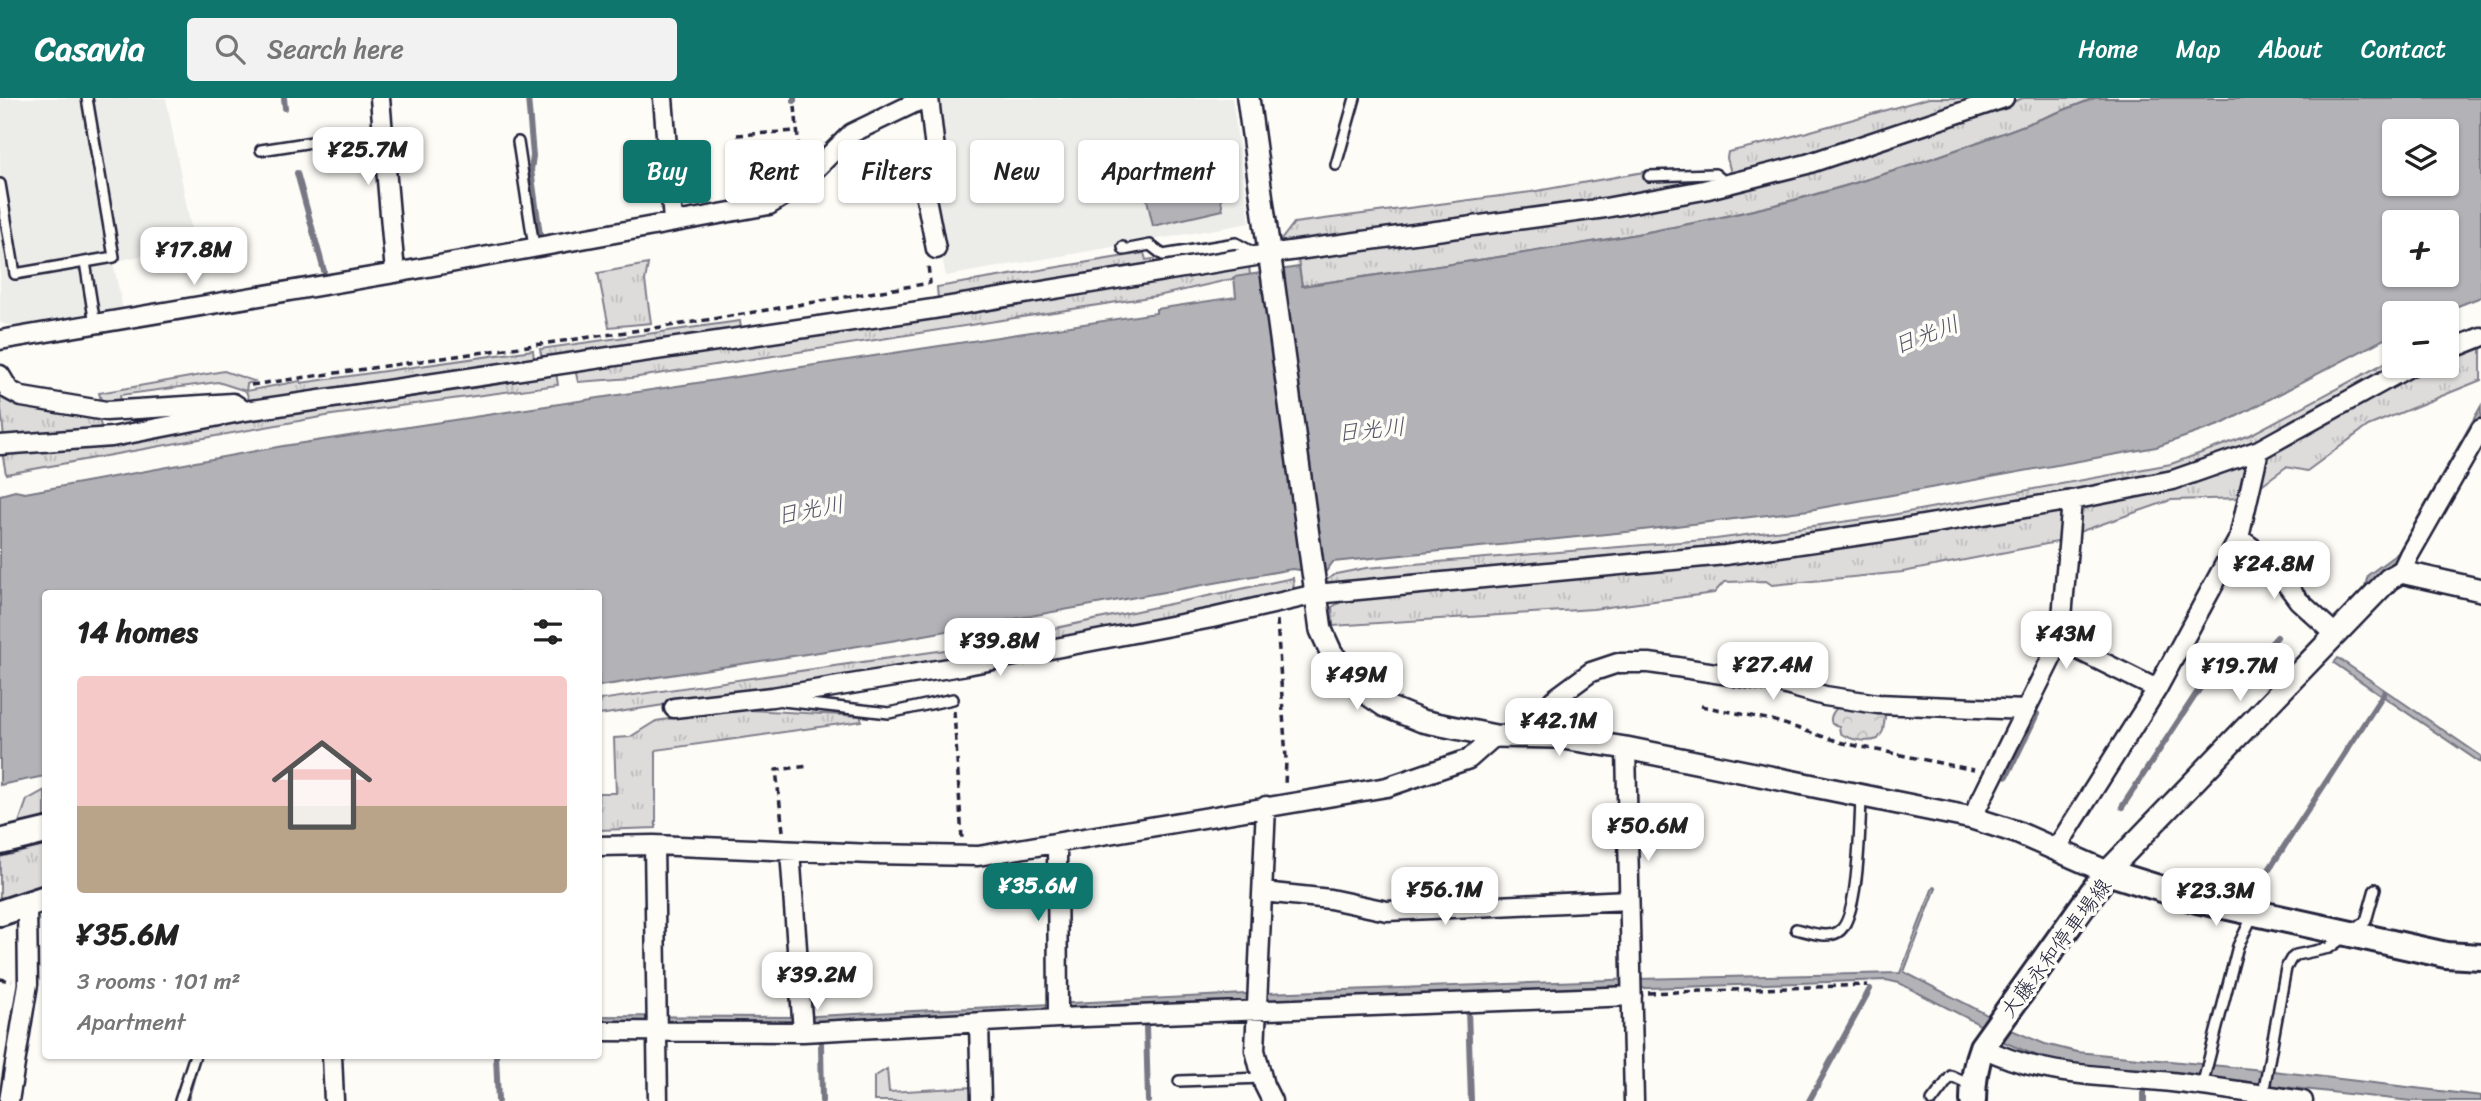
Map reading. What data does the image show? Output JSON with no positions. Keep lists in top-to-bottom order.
{
  "streets": {
    "main road": ["大藤永和停車場線"]
  },
  "water": ["日光川"],
  "page": {
    "header": "Casavia",
    "search": "Search here",
    "nav": [
      "Home",
      "Map",
      "About",
      "Contact"
    ],
    "map_buttons": ["+", "−"],
    "price": [
      "¥25.7M",
      "¥17.8M",
      "¥24.8M",
      "¥43M",
      "¥39.8M",
      "¥27.4M",
      "¥19.7M",
      "¥49M",
      "¥42.1M",
      "¥50.6M",
      "¥35.6M",
      "¥56.1M",
      "¥23.3M",
      "¥39.2M"
    ],
    "chip": [
      "Buy",
      "Rent",
      "Filters",
      "New",
      "Apartment"
    ],
    "heading": "14 homes",
    "list": [
      {
        "name": "¥35.6M",
        "note": "3 rooms · 101 m² · Apartment"
      }
    ]
  }
}
